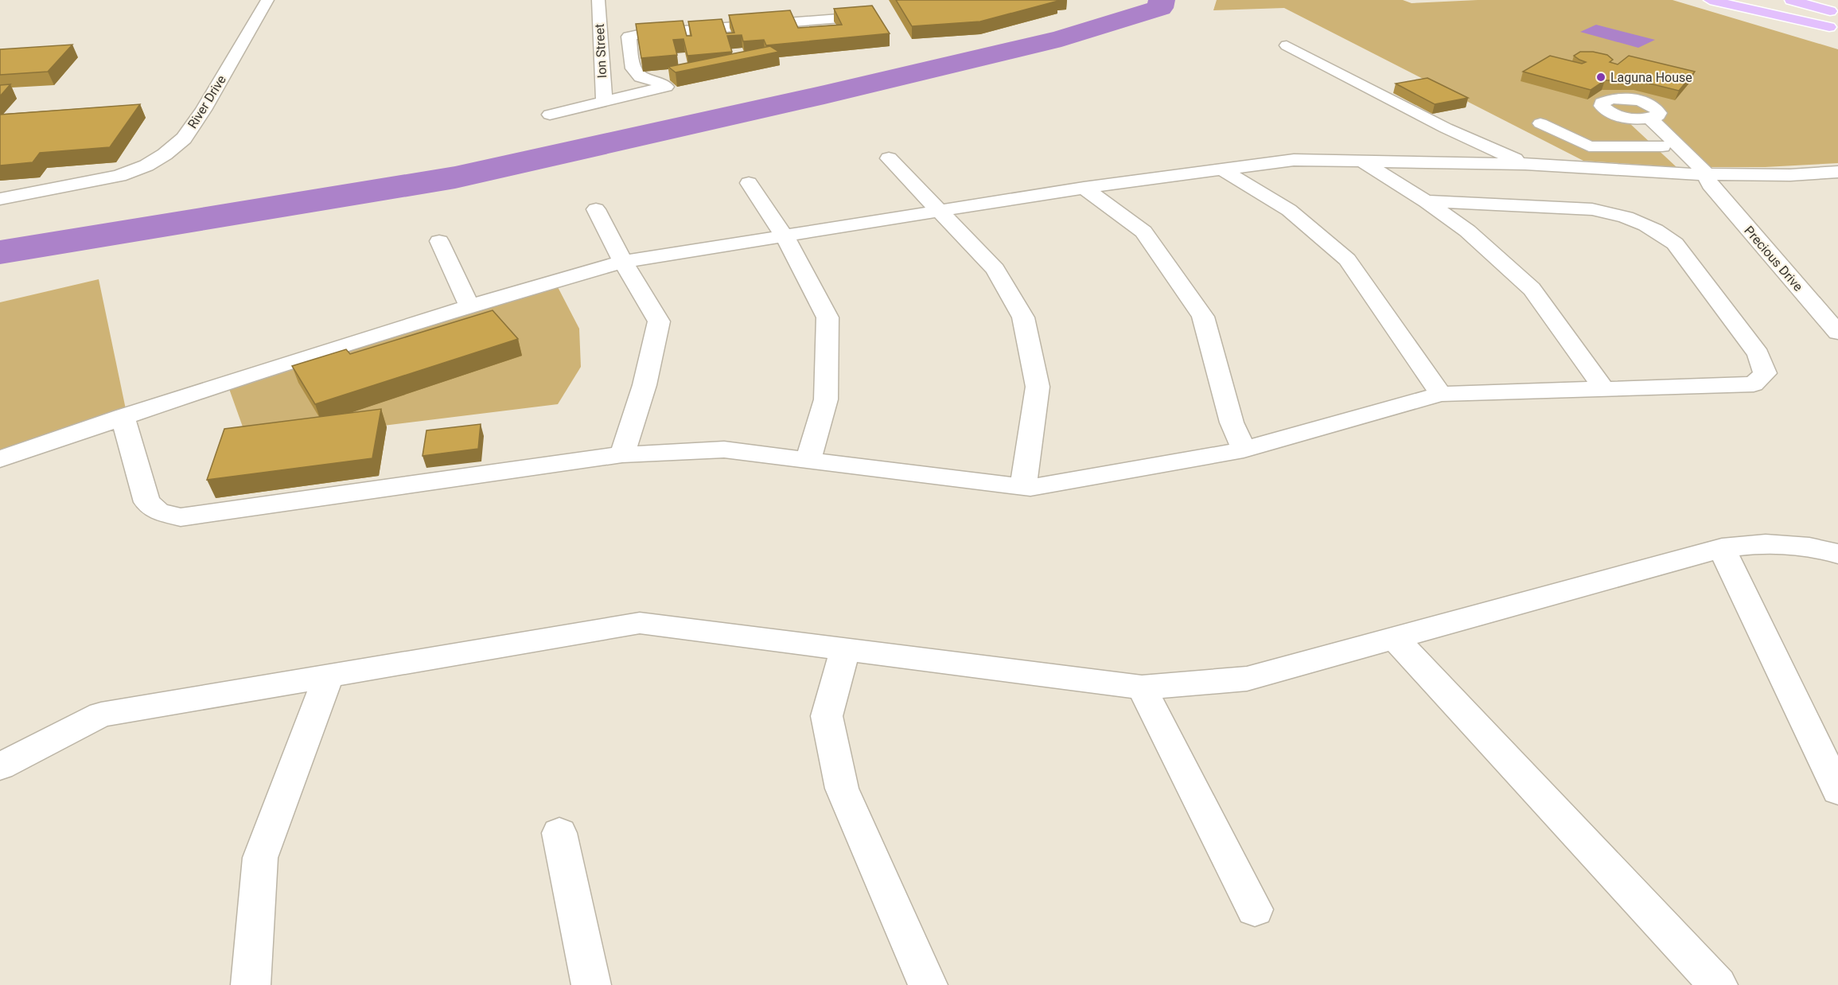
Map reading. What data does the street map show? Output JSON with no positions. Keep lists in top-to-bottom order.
{
  "streets": {
    "street": ["Ion Street", "River Drive", "Precious Drive"]
  },
  "places": ["Laguna House"]
}
